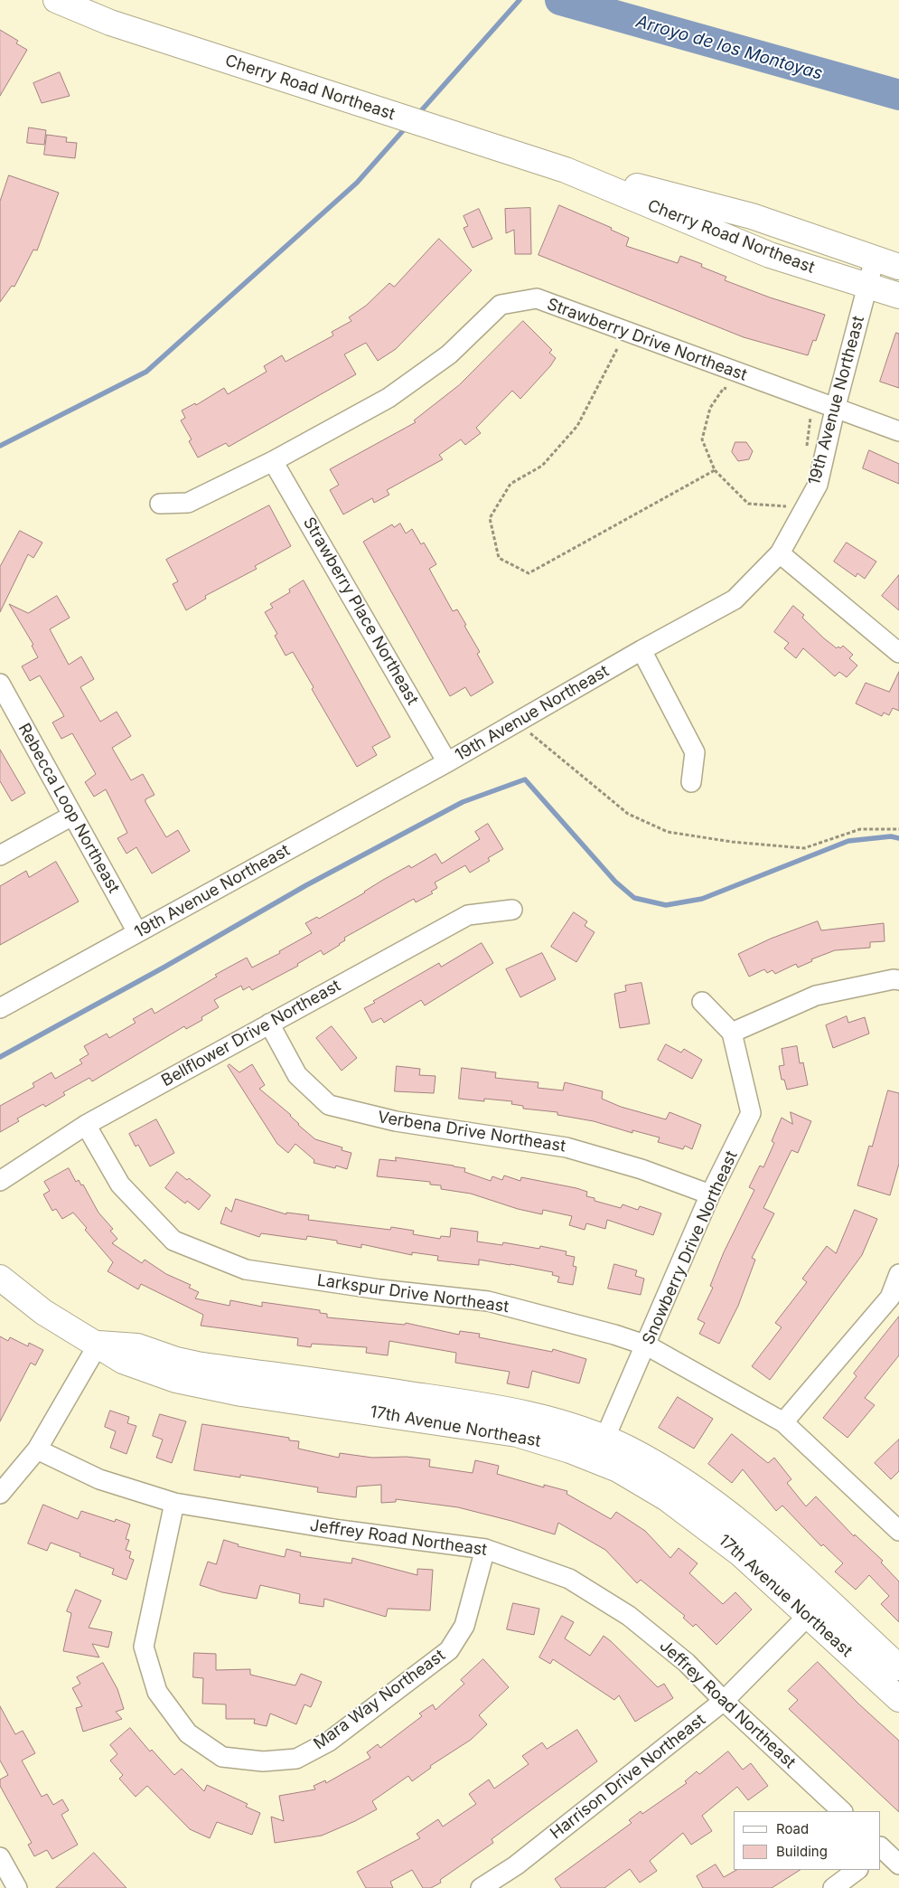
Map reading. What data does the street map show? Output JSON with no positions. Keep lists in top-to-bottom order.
{
  "streets": {
    "street": [
      "Cherry Road Northeast",
      "Strawberry Drive Northeast",
      "19th Avenue Northeast",
      "Strawberry Place Northeast",
      "Rebecca Loop Northeast",
      "Bellflower Drive Northeast",
      "Verbena Drive Northeast",
      "Snowberry Drive Northeast",
      "Larkspur Drive Northeast",
      "17th Avenue Northeast",
      "Jeffrey Road Northeast",
      "Mara Way Northeast",
      "Harrison Drive Northeast"
    ]
  },
  "crossings": [
    ["Cherry Road Northeast", "19th Avenue Northeast"],
    ["Strawberry Drive Northeast", "19th Avenue Northeast"],
    ["Strawberry Drive Northeast", "Strawberry Place Northeast"],
    ["19th Avenue Northeast", "Strawberry Place Northeast"],
    ["19th Avenue Northeast", "Rebecca Loop Northeast"],
    ["Bellflower Drive Northeast", "Verbena Drive Northeast"],
    ["Bellflower Drive Northeast", "Larkspur Drive Northeast"],
    ["Verbena Drive Northeast", "Snowberry Drive Northeast"],
    ["Snowberry Drive Northeast", "Larkspur Drive Northeast"],
    ["Snowberry Drive Northeast", "17th Avenue Northeast"],
    ["17th Avenue Northeast", "Harrison Drive Northeast"],
    ["Jeffrey Road Northeast", "Mara Way Northeast"],
    ["Jeffrey Road Northeast", "Harrison Drive Northeast"]
  ],
  "water": ["Arroyo de los Montoyas"],
  "legend": ["Road", "Building"]
}
